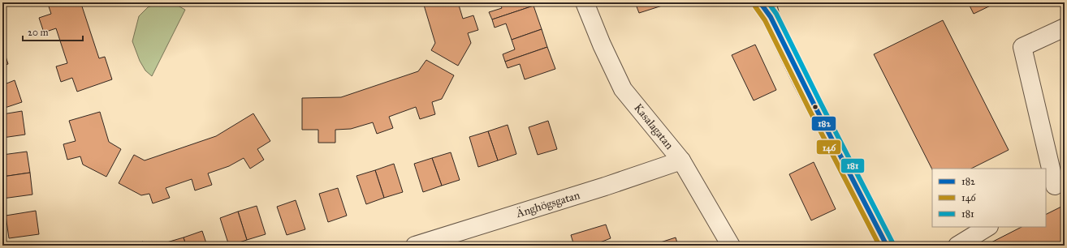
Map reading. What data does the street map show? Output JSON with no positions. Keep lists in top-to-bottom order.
{
  "streets": {
    "street": ["Kasalagatan", "Änghögsgatan"]
  },
  "crossings": [
    ["Kasalagatan", "Änghögsgatan"]
  ],
  "lines": ["transit line 182", "transit line 181", "transit line 146"],
  "legend": ["182", "146", "181"],
  "scale_bar": "20 m"
}
